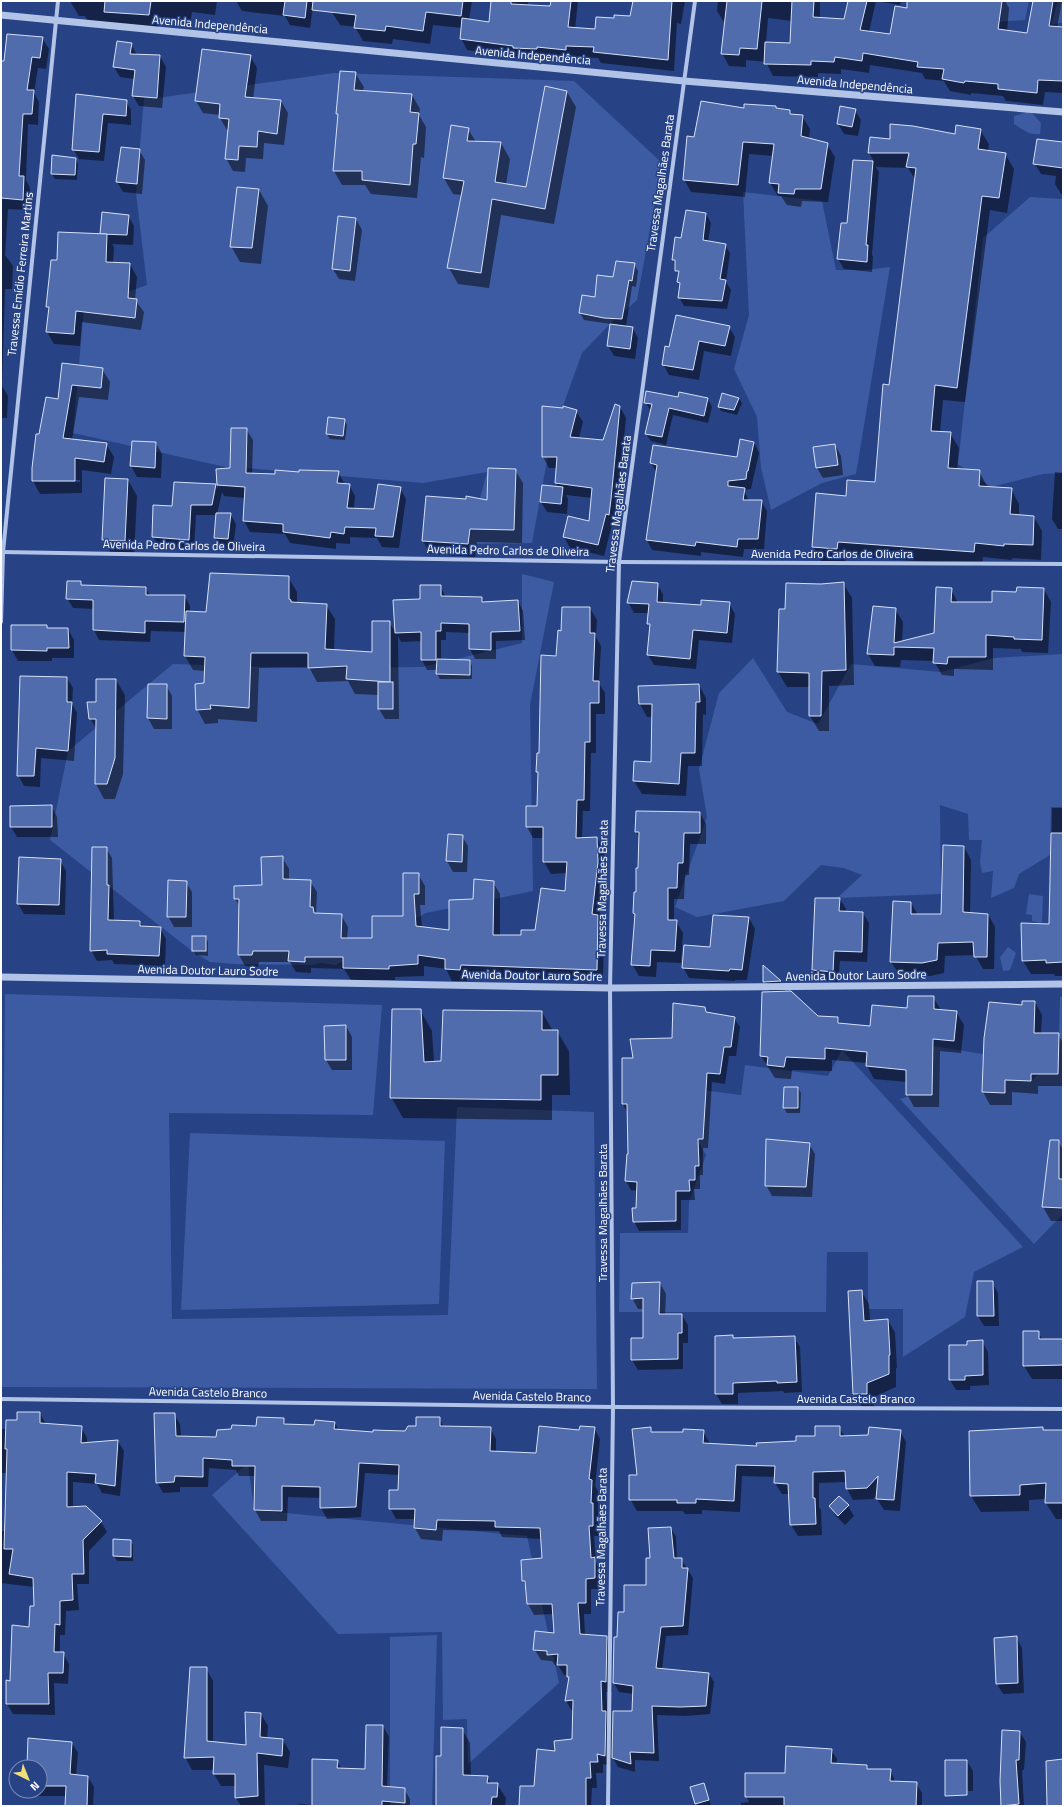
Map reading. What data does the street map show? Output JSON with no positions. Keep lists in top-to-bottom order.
{
  "streets": {
    "street": [
      "Avenida Independência",
      "Travessa Magalhães Barata",
      "Travessa Emídio Ferreira Martins",
      "Avenida Pedro Carlos de Oliveira",
      "Avenida Doutor Lauro Sodre",
      "Avenida Castelo Branco"
    ]
  },
  "crossings": [
    ["Avenida Independência", "Travessa Magalhães Barata"],
    ["Avenida Independência", "Travessa Emídio Ferreira Martins"],
    ["Travessa Magalhães Barata", "Avenida Pedro Carlos de Oliveira"],
    ["Travessa Magalhães Barata", "Avenida Doutor Lauro Sodre"],
    ["Travessa Magalhães Barata", "Avenida Castelo Branco"],
    ["Travessa Emídio Ferreira Martins", "Avenida Pedro Carlos de Oliveira"]
  ],
  "north": "bottom right"
}
